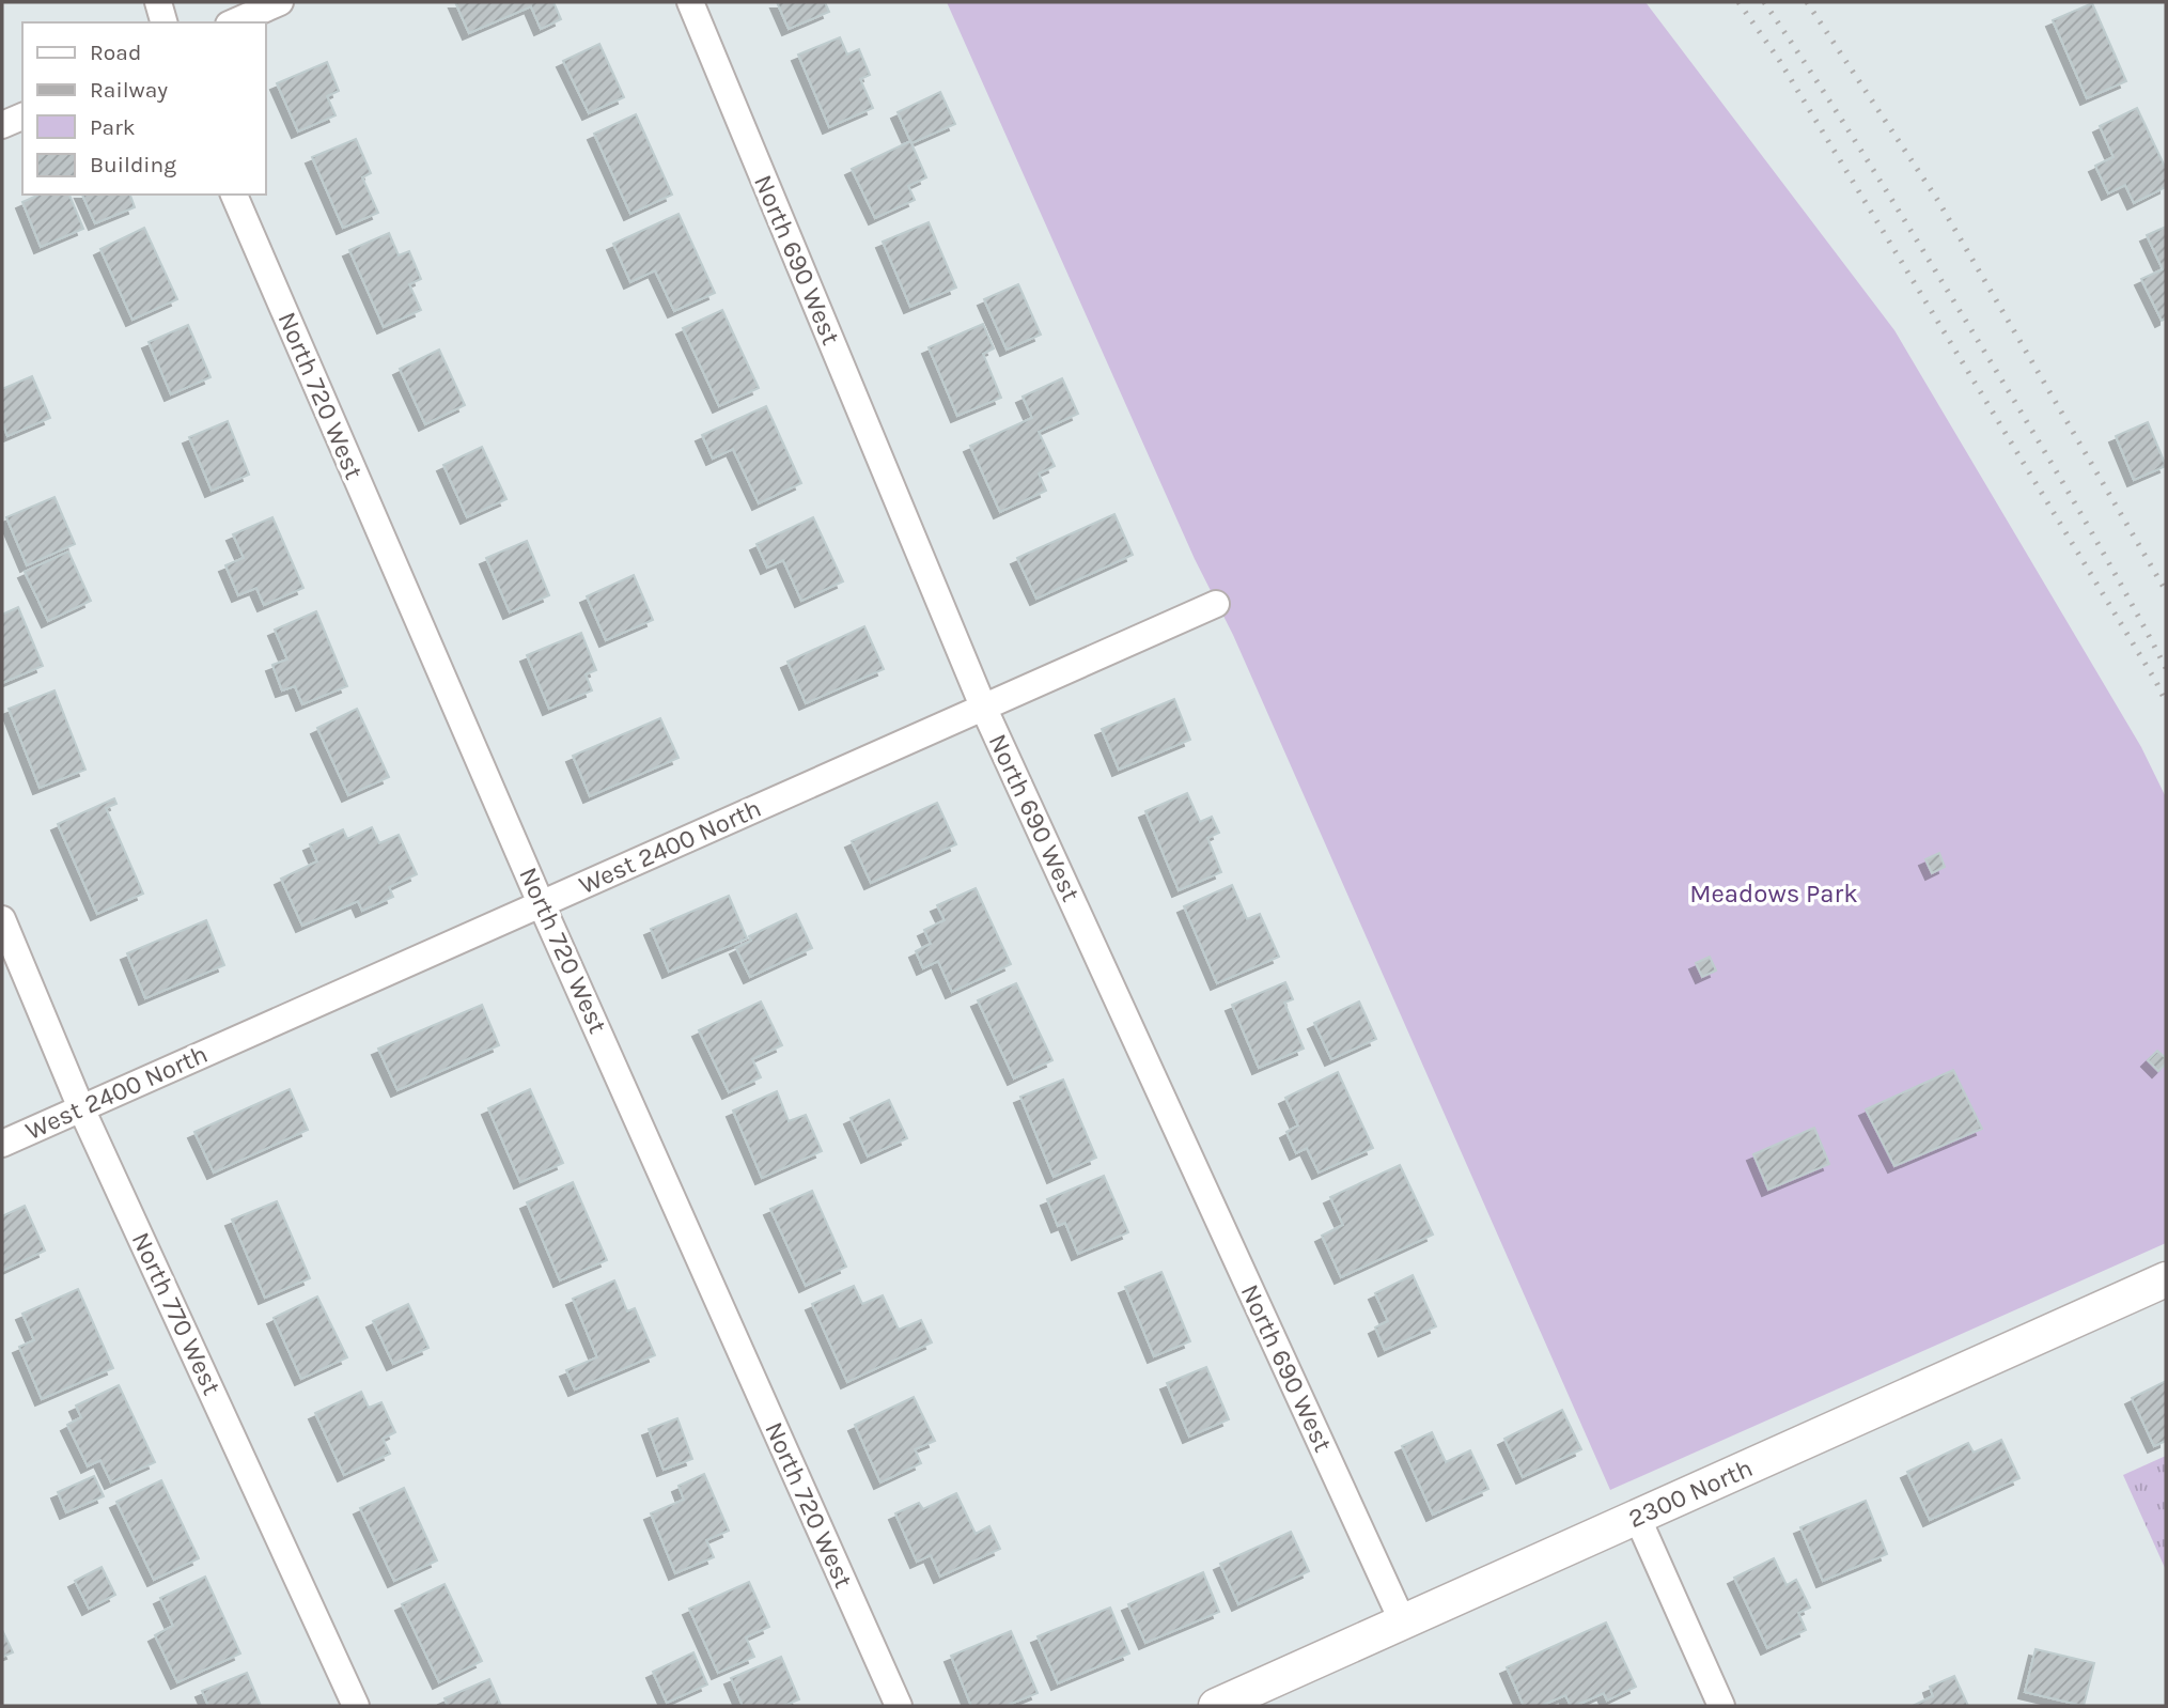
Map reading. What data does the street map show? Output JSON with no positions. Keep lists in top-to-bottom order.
{
  "streets": {
    "street": [
      "North 690 West",
      "North 720 West",
      "West 2400 North",
      "North 770 West",
      "2300 North"
    ]
  },
  "crossings": [
    ["North 690 West", "West 2400 North"],
    ["North 690 West", "2300 North"],
    ["North 720 West", "West 2400 North"],
    ["West 2400 North", "North 770 West"]
  ],
  "parks": ["Meadows Park"],
  "legend": [
    "Road",
    "Railway",
    "Park",
    "Building"
  ]
}
